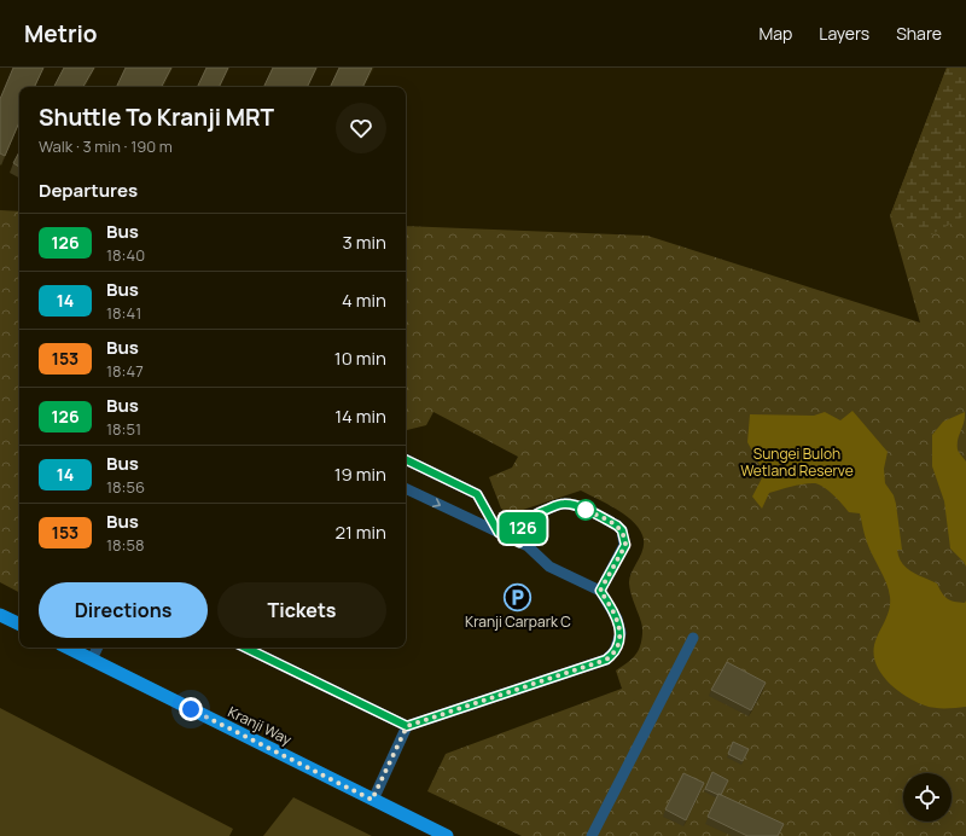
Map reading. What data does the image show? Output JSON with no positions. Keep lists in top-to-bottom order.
{
  "streets": {
    "main road": ["Kranji Way"]
  },
  "parks": ["Sungei Buloh Wetland Reserve"],
  "places": {
    "parking": ["Kranji Carpark C"]
  },
  "lines": ["bus line 126"],
  "page": {
    "header": "Metrio",
    "nav": ["Map", "Layers", "Share"],
    "on_map": "126",
    "heading": [
      ["Shuttle To Kranji MRT", "Walk · 3 min · 190 m"],
      "Departures"
    ],
    "list": [
      {
        "mark": "126",
        "name": "Bus",
        "note": "18:40",
        "value": "3 min"
      },
      {
        "mark": "14",
        "name": "Bus",
        "note": "18:41",
        "value": "4 min"
      },
      {
        "mark": "153",
        "name": "Bus",
        "note": "18:47",
        "value": "10 min"
      },
      {
        "mark": "126",
        "name": "Bus",
        "note": "18:51",
        "value": "14 min"
      },
      {
        "mark": "14",
        "name": "Bus",
        "note": "18:56",
        "value": "19 min"
      },
      {
        "mark": "153",
        "name": "Bus",
        "note": "18:58",
        "value": "21 min"
      }
    ],
    "buttons": ["Directions", "Tickets"]
  }
}
